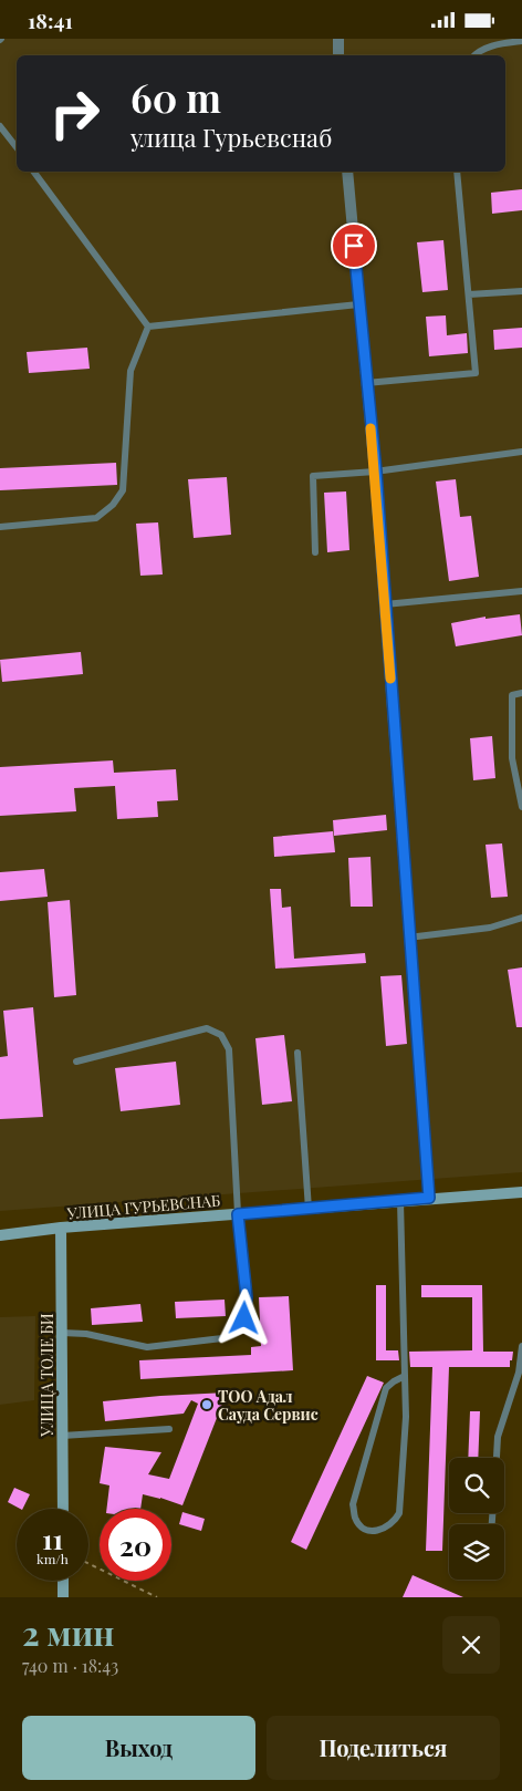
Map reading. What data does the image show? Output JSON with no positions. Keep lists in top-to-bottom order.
{
  "streets": {
    "street": ["УЛИЦА ГУРЬЕВСНАБ", "УЛИЦА ТОЛЕ БИ"]
  },
  "crossings": [
    ["УЛИЦА ГУРЬЕВСНАБ", "УЛИЦА ТОЛЕ БИ"]
  ],
  "places": ["ТОО Адал Сауда Сервис"],
  "page": {
    "status": "18:41",
    "turn": ["60 m", "улица Гурьевснаб"],
    "speed": "11 km/h",
    "limit": "20",
    "heading": ["2 мин", "740 m · 18:43"],
    "buttons": ["Выход", "Поделиться"]
  }
}
